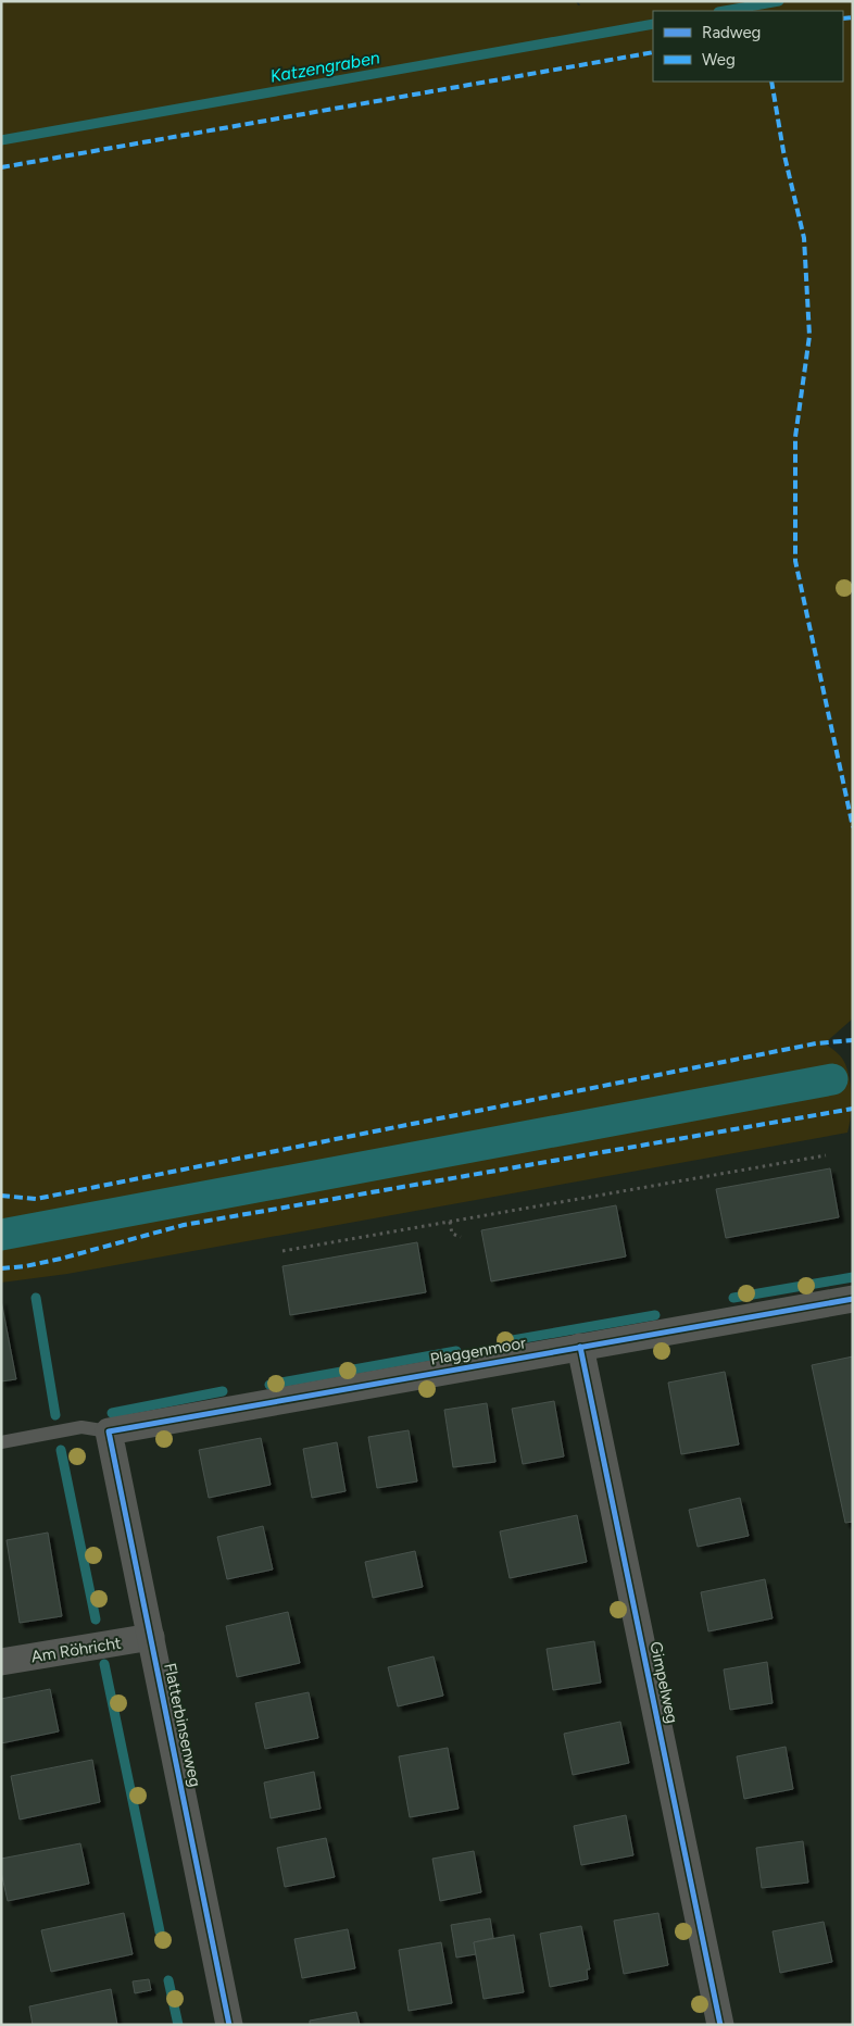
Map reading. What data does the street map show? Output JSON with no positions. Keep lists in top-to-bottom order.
{
  "streets": {
    "street": [
      "Plaggenmoor",
      "Am Röhricht",
      "Gimpelweg",
      "Flatterbinsenweg"
    ]
  },
  "crossings": [
    ["Plaggenmoor", "Gimpelweg"],
    ["Plaggenmoor", "Flatterbinsenweg"],
    ["Am Röhricht", "Flatterbinsenweg"]
  ],
  "water": ["Katzengraben"],
  "legend": ["Radweg", "Weg"]
}
